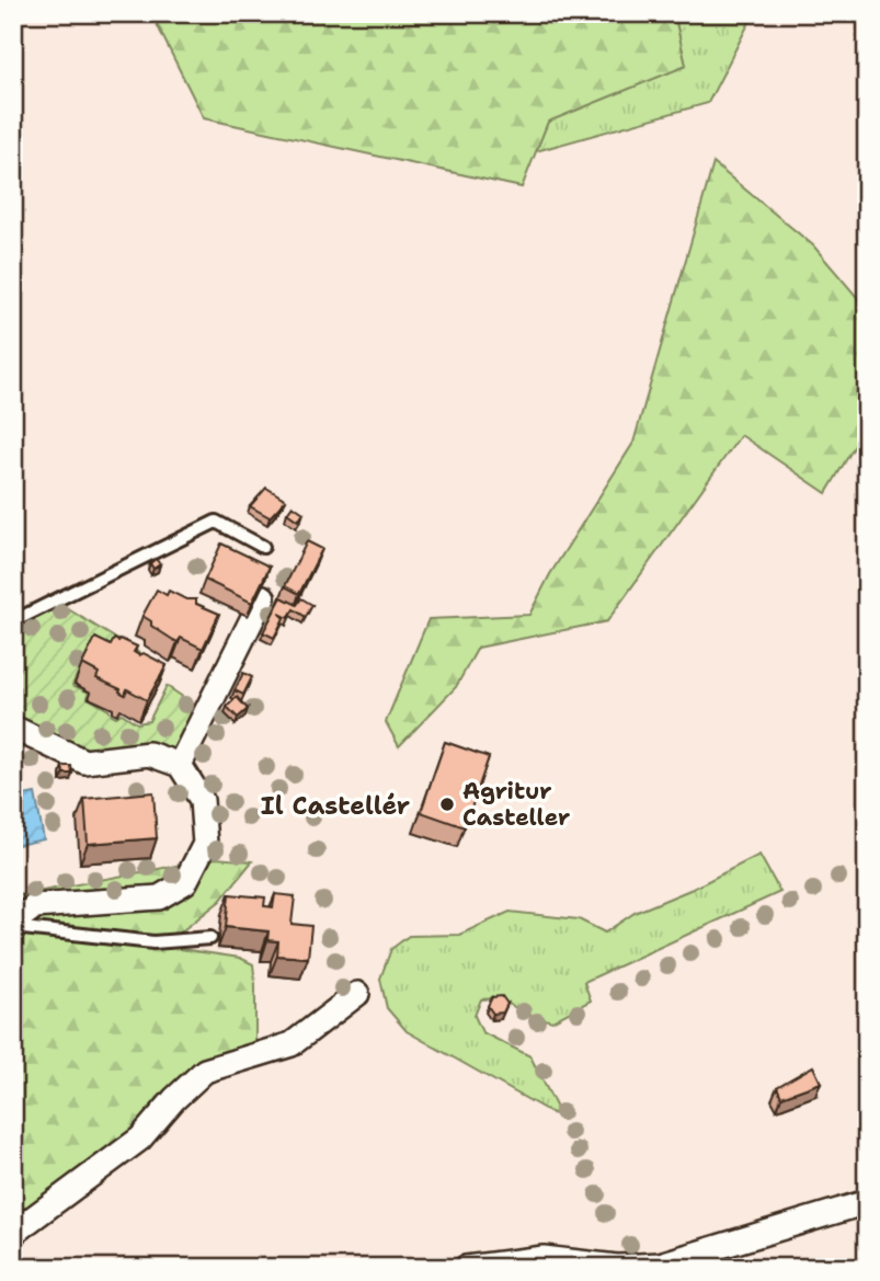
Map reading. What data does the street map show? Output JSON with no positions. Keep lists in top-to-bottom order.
{
  "districts": ["Il Castellér"],
  "places": ["Agritur Casteller"]
}
